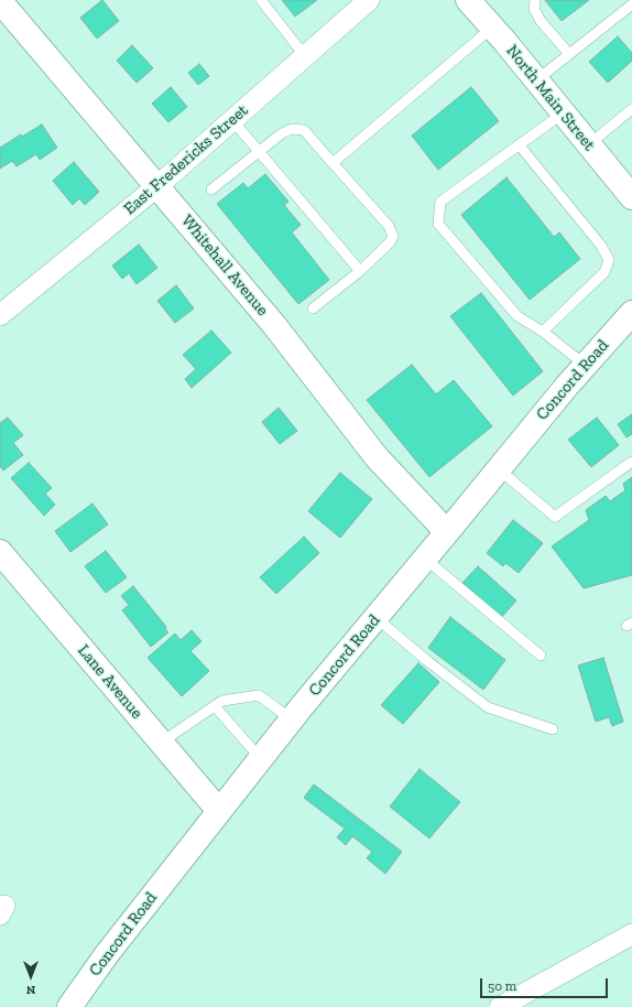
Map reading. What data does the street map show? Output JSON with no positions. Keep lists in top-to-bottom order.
{
  "streets": {
    "street": [
      "North Main Street",
      "East Fredericks Street",
      "Whitehall Avenue",
      "Concord Road",
      "Lane Avenue"
    ]
  },
  "crossings": [
    ["East Fredericks Street", "Whitehall Avenue"],
    ["Whitehall Avenue", "Concord Road"],
    ["Concord Road", "Lane Avenue"]
  ],
  "scale_bar": "50 m",
  "north": "bottom"
}
